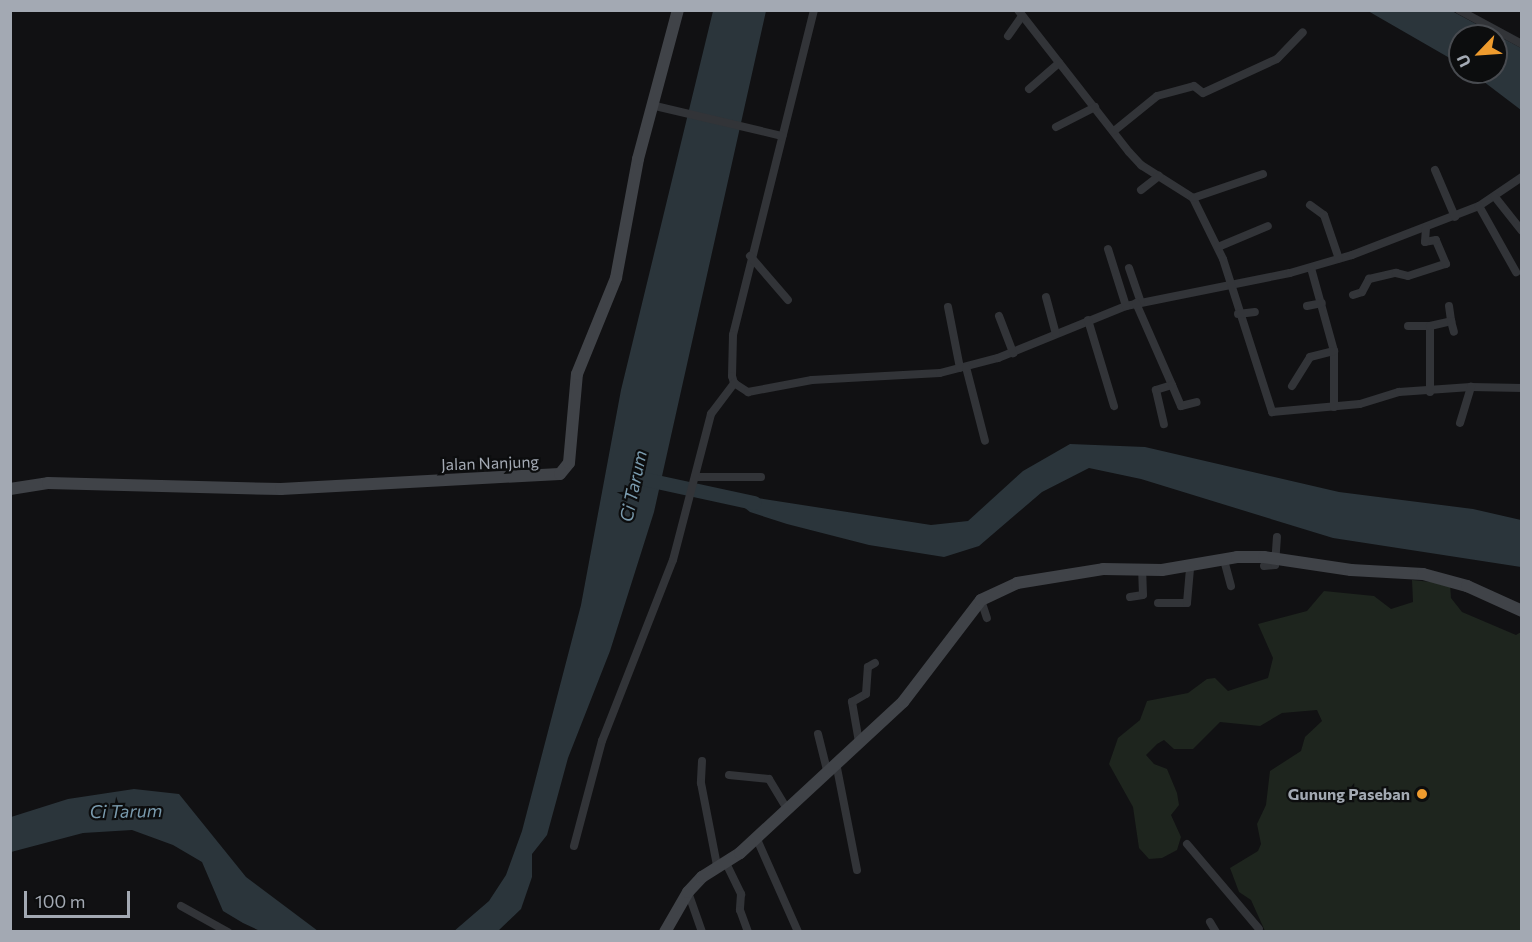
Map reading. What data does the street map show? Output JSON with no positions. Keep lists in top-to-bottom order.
{
  "streets": {
    "main road": ["Jalan Nanjung"]
  },
  "water": ["Ci Tarum"],
  "places": ["Gunung Paseban"],
  "scale_bar": "100 m",
  "north": "bottom left"
}
